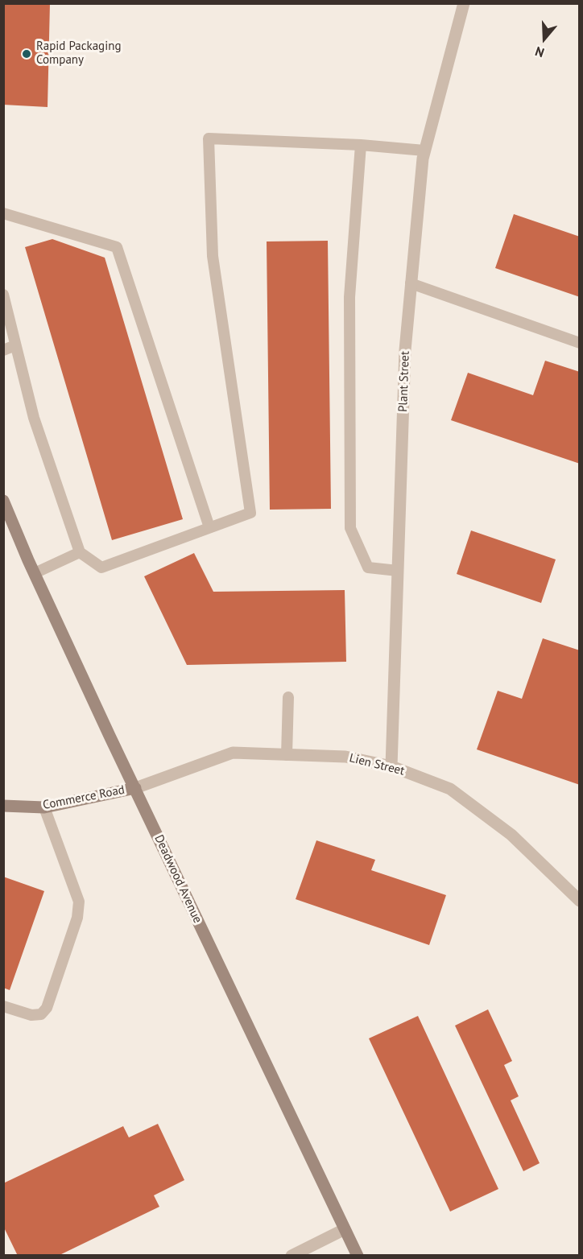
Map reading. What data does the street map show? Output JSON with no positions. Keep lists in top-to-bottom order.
{
  "streets": {
    "main road": ["Commerce Road", "Deadwood Avenue"],
    "street": ["Plant Street", "Lien Street"]
  },
  "crossings": [
    ["Plant Street", "Lien Street"],
    ["Lien Street", "Commerce Road"],
    ["Lien Street", "Deadwood Avenue"],
    ["Commerce Road", "Deadwood Avenue"]
  ],
  "places": ["Rapid Packaging Company"],
  "north": "bottom"
}
